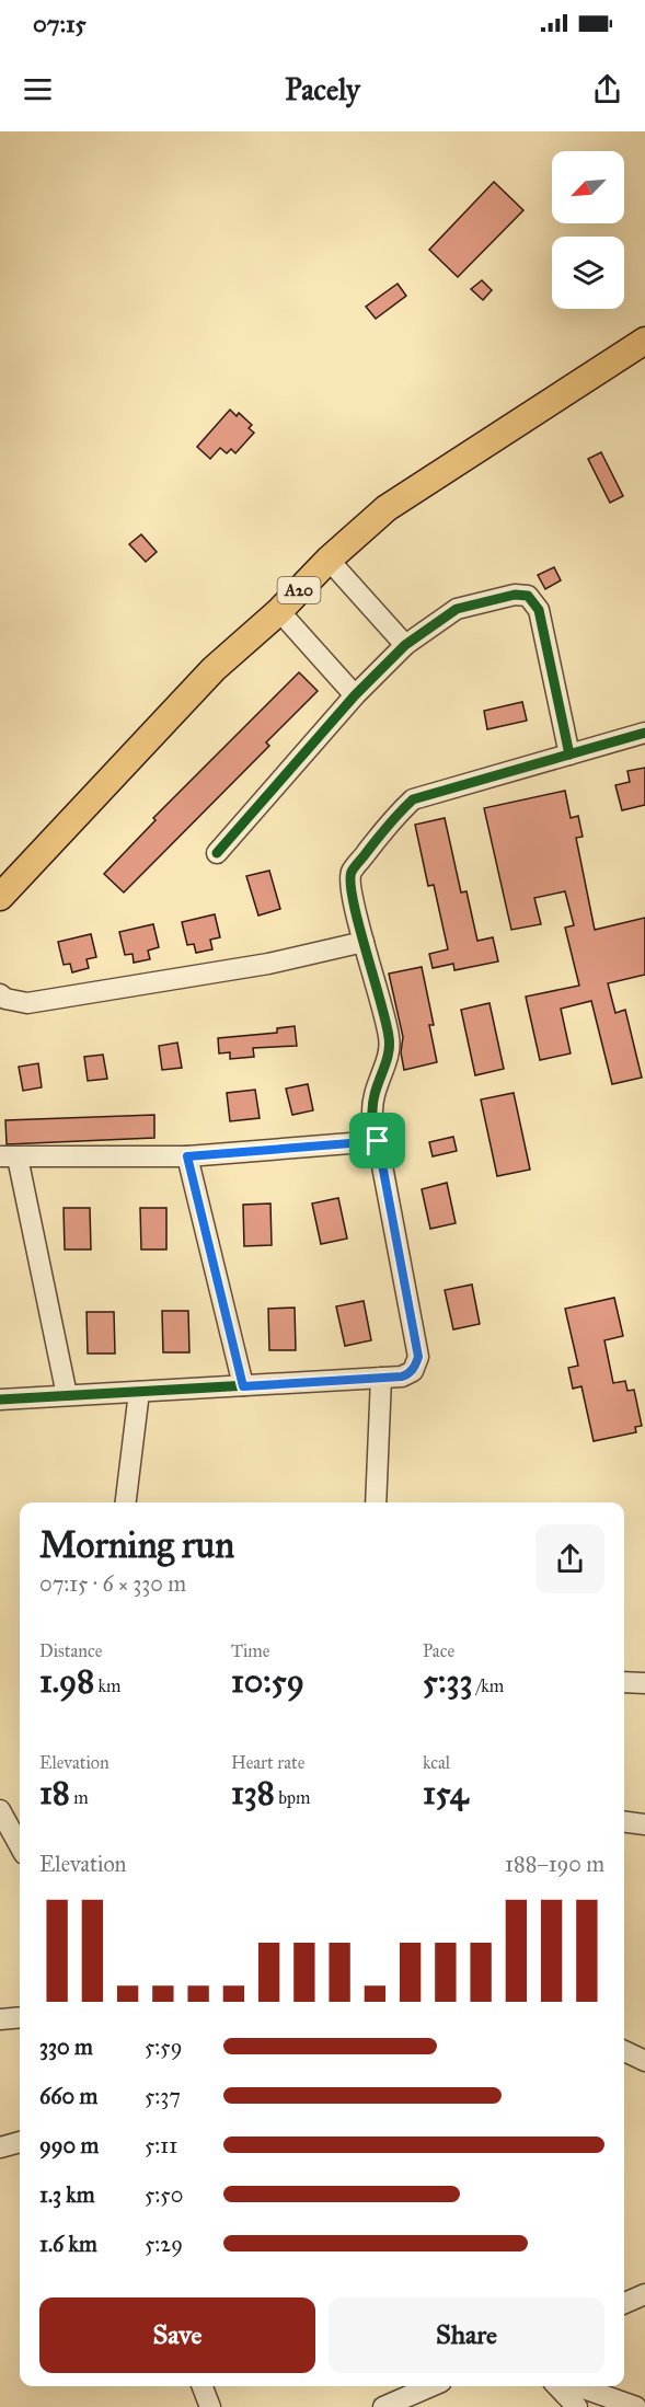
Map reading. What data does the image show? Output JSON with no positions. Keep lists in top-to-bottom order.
{
  "streets": {
    "main road": ["A20"]
  },
  "north": "bottom left",
  "page": {
    "status": "07:15",
    "header": "Pacely",
    "heading": ["Morning run", "07:15 · 6 × 330 m"],
    "stats": [
      ["Distance", "1.98 km"],
      ["Time", "10:59"],
      ["Pace", "5:33 /km"],
      ["Elevation", "18 m"],
      ["Heart rate", "138 bpm"],
      ["kcal", "154"]
    ],
    "chart": ["Elevation", "188–190 m"],
    "list": [
      {
        "name": "330 m",
        "note": "5:59"
      },
      {
        "name": "660 m",
        "note": "5:37"
      },
      {
        "name": "990 m",
        "note": "5:11"
      },
      {
        "name": "1.3 km",
        "note": "5:50"
      },
      {
        "name": "1.6 km",
        "note": "5:29"
      }
    ],
    "buttons": ["Save", "Share"]
  }
}
